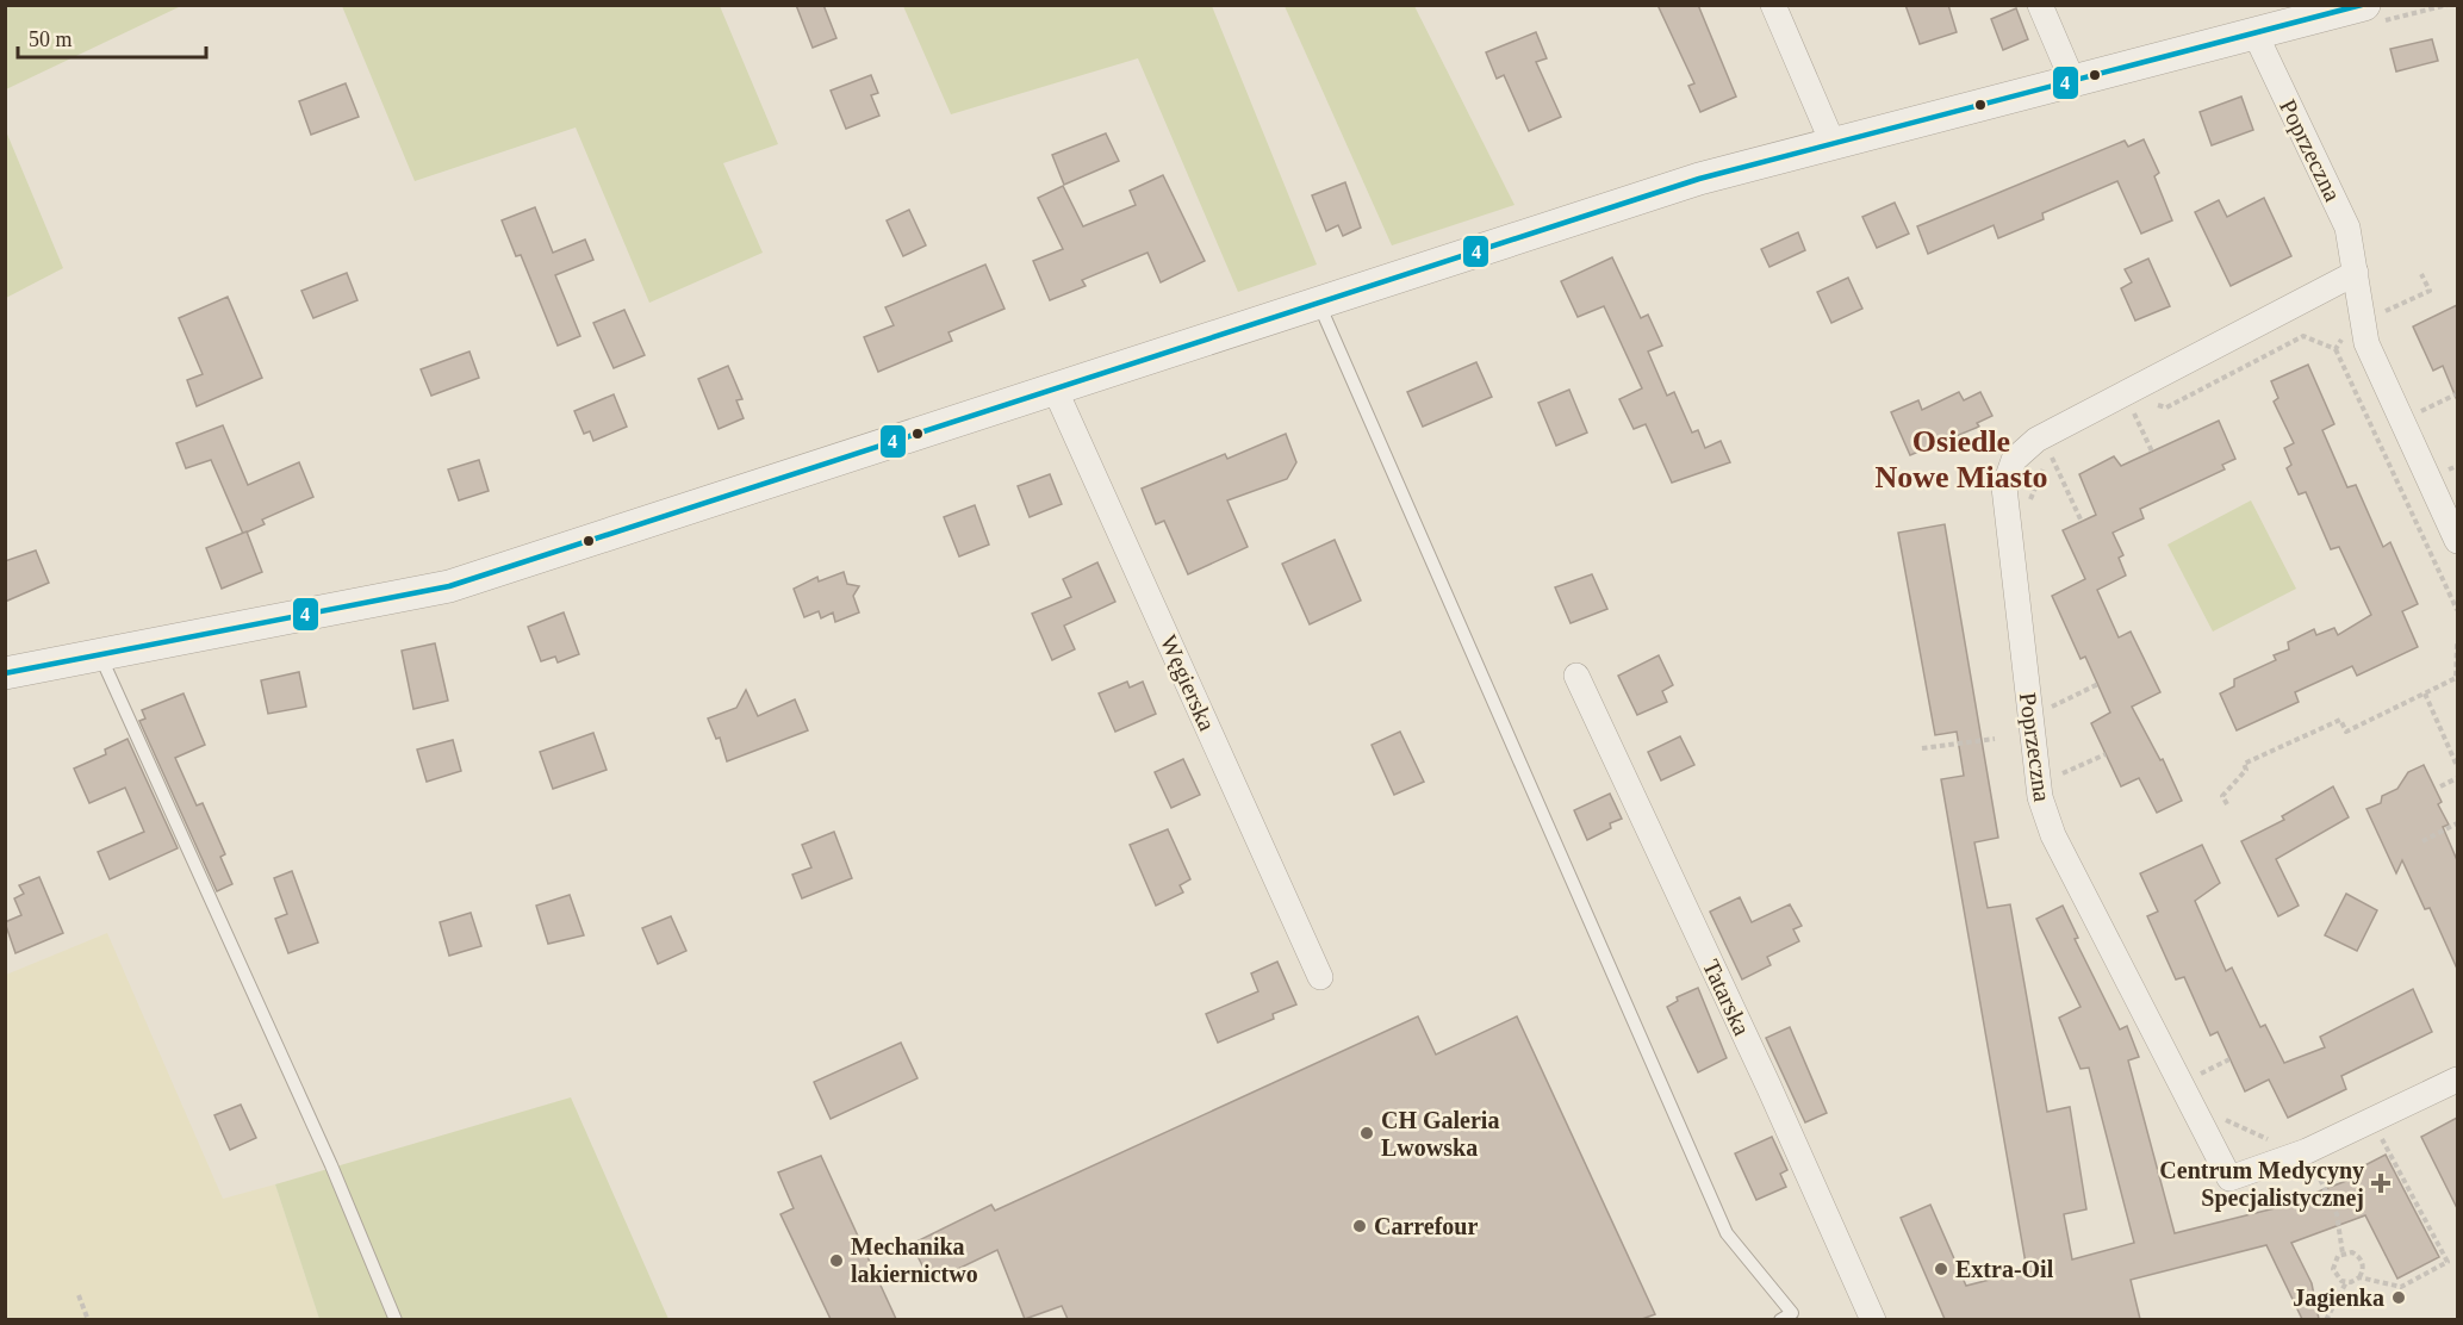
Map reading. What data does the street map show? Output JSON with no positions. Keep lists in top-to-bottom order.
{
  "streets": {
    "street": ["Poprzeczna", "Węgierska", "Tatarska"]
  },
  "districts": ["Osiedle Nowe Miasto"],
  "places": {
    "other": [
      "CH Galeria Lwowska",
      "Carrefour",
      "Mechanika lakiernictwo",
      "Extra-Oil",
      "Jagienka"
    ],
    "health": ["Centrum Medycyny Specjalistycznej"]
  },
  "lines": ["transit line 4"],
  "scale_bar": "50 m"
}
